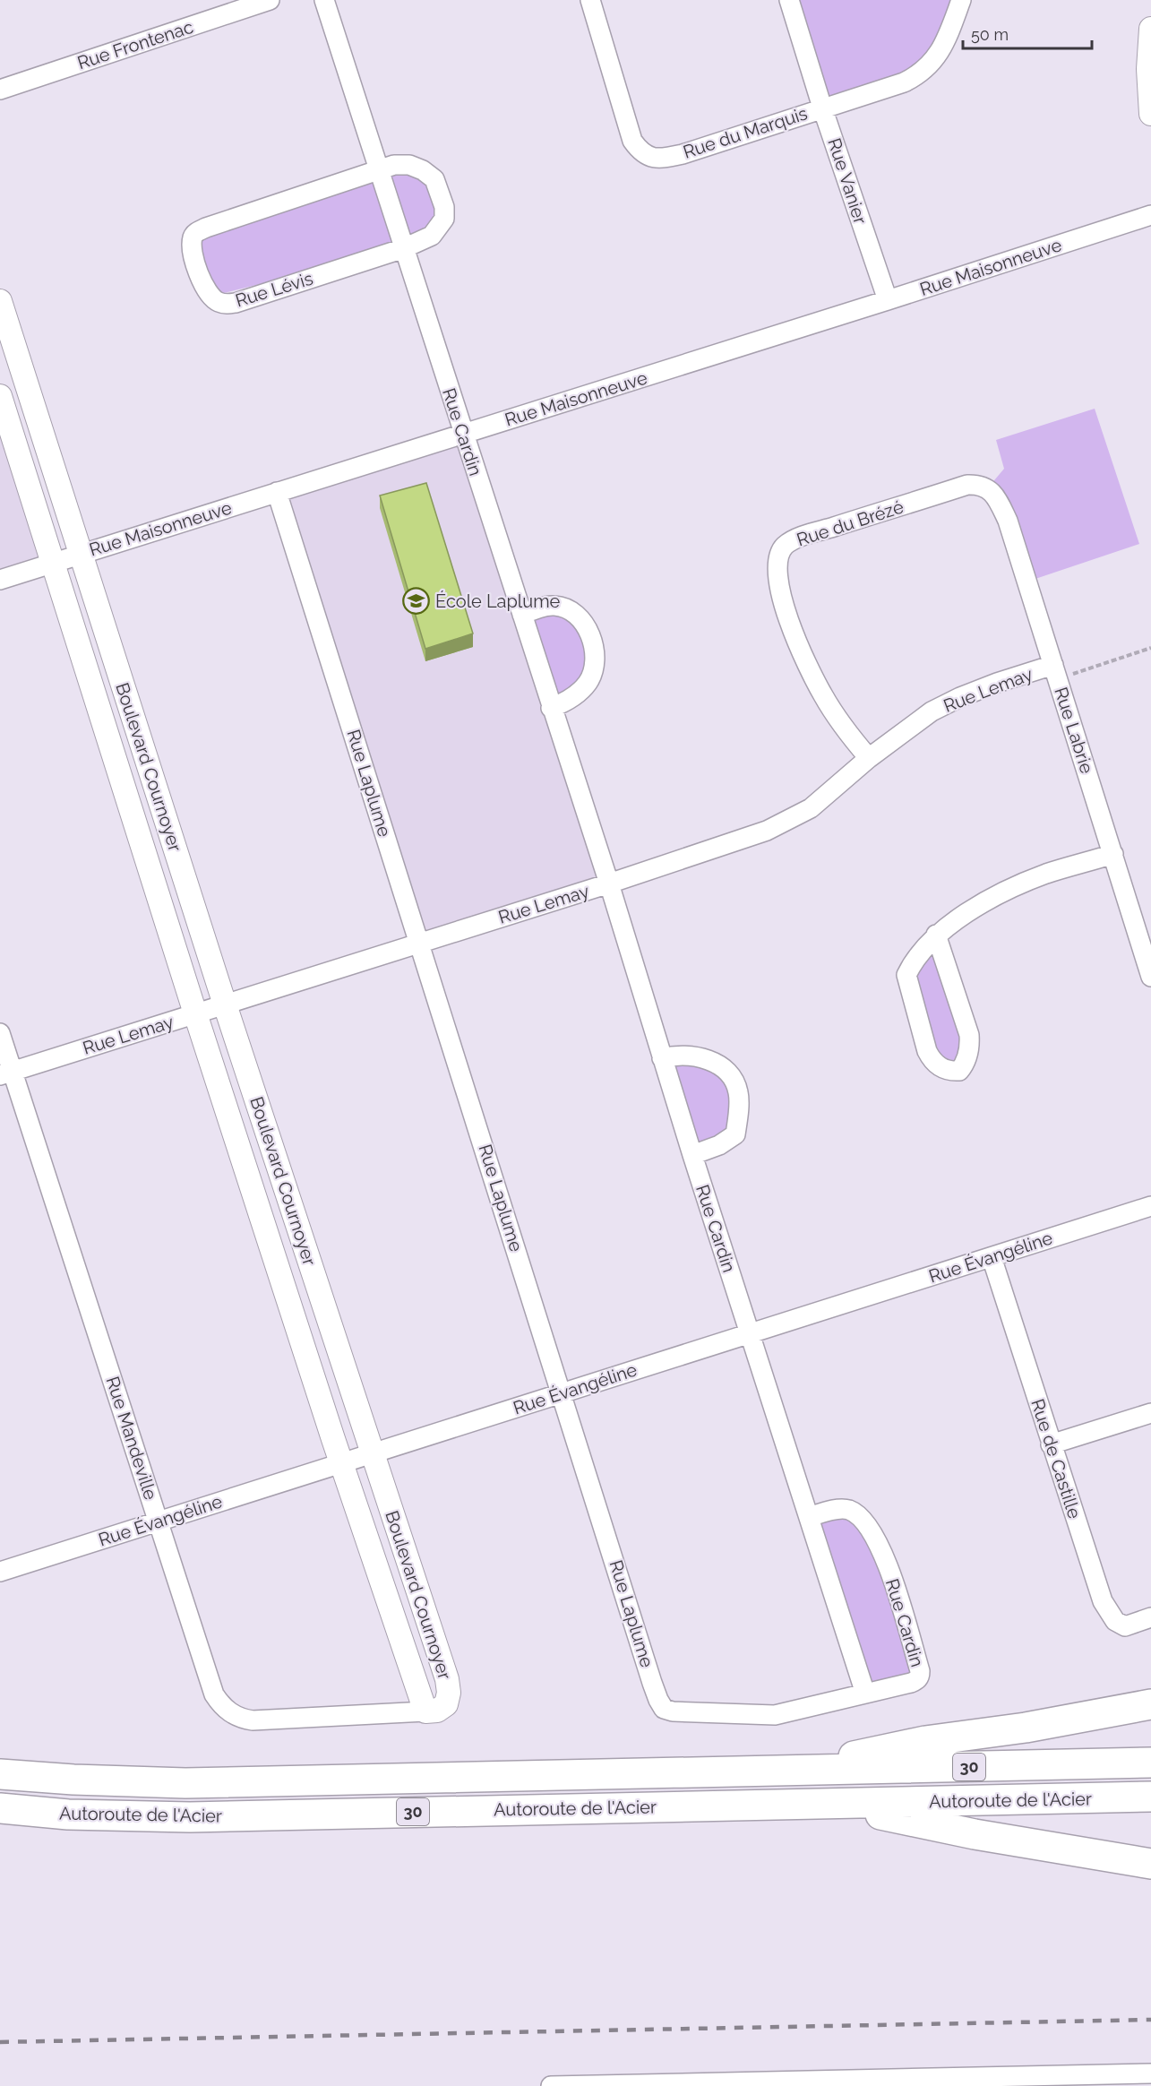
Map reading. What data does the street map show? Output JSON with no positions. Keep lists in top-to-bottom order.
{
  "streets": {
    "highway": ["30", "Autoroute de l'Acier"],
    "street": [
      "Rue Frontenac",
      "Rue du Marquis",
      "Rue Vanier",
      "Rue Maisonneuve",
      "Rue Lévis",
      "Rue Cardin",
      "Rue du Brézé",
      "Rue Lemay",
      "Rue Labrie",
      "Boulevard Cournoyer",
      "Rue Laplume",
      "Rue Évangéline",
      "Rue Mandeville",
      "Rue de Castille"
    ]
  },
  "crossings": [
    ["Rue du Marquis", "Rue Vanier"],
    ["Rue Vanier", "Rue Maisonneuve"],
    ["Rue Maisonneuve", "Rue Cardin"],
    ["Rue Maisonneuve", "Boulevard Cournoyer"],
    ["Rue Maisonneuve", "Rue Laplume"],
    ["Rue Lévis", "Rue Cardin"],
    ["Rue Cardin", "Rue Lemay"],
    ["Rue Cardin", "Rue Laplume"],
    ["Rue Cardin", "Rue Évangéline"],
    ["Rue du Brézé", "Rue Lemay"],
    ["Rue du Brézé", "Rue Labrie"],
    ["Rue Lemay", "Rue Labrie"],
    ["Rue Lemay", "Boulevard Cournoyer"],
    ["Rue Lemay", "Rue Laplume"],
    ["Rue Lemay", "Rue Mandeville"],
    ["Boulevard Cournoyer", "Rue Évangéline"],
    ["Boulevard Cournoyer", "Rue Mandeville"],
    ["Rue Laplume", "Rue Évangéline"],
    ["Rue Évangéline", "Rue Mandeville"],
    ["Rue Évangéline", "Rue de Castille"]
  ],
  "places": {
    "school or university": ["École Laplume"]
  },
  "scale_bar": "50 m"
}
